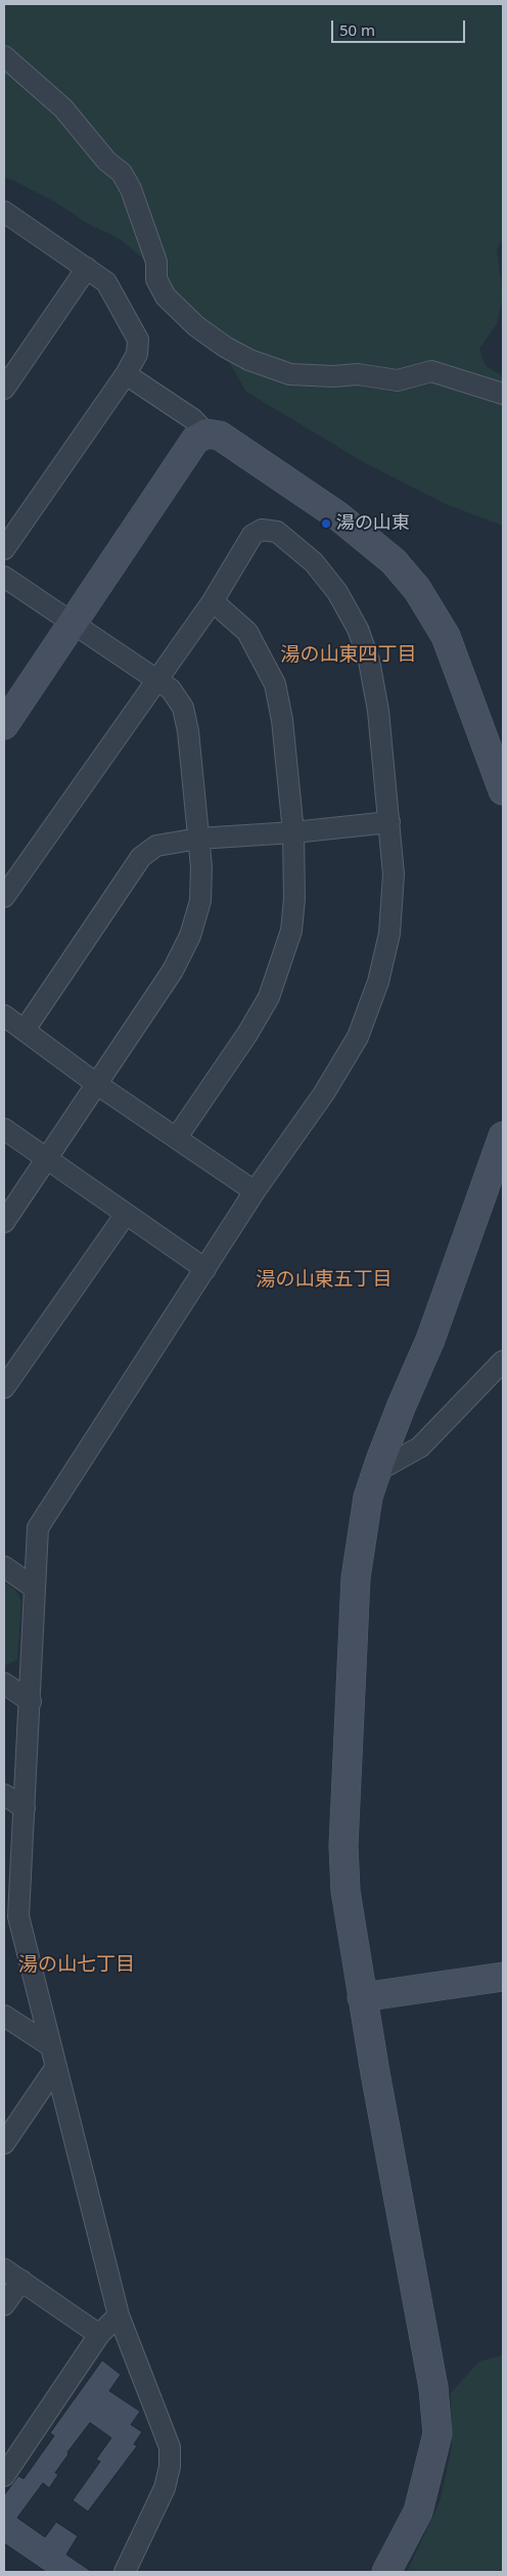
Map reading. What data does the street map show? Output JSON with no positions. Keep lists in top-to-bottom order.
{
  "districts": ["湯の山東四丁目", "湯の山東五丁目", "湯の山七丁目"],
  "places": ["湯の山東"],
  "scale_bar": "50 m"
}
